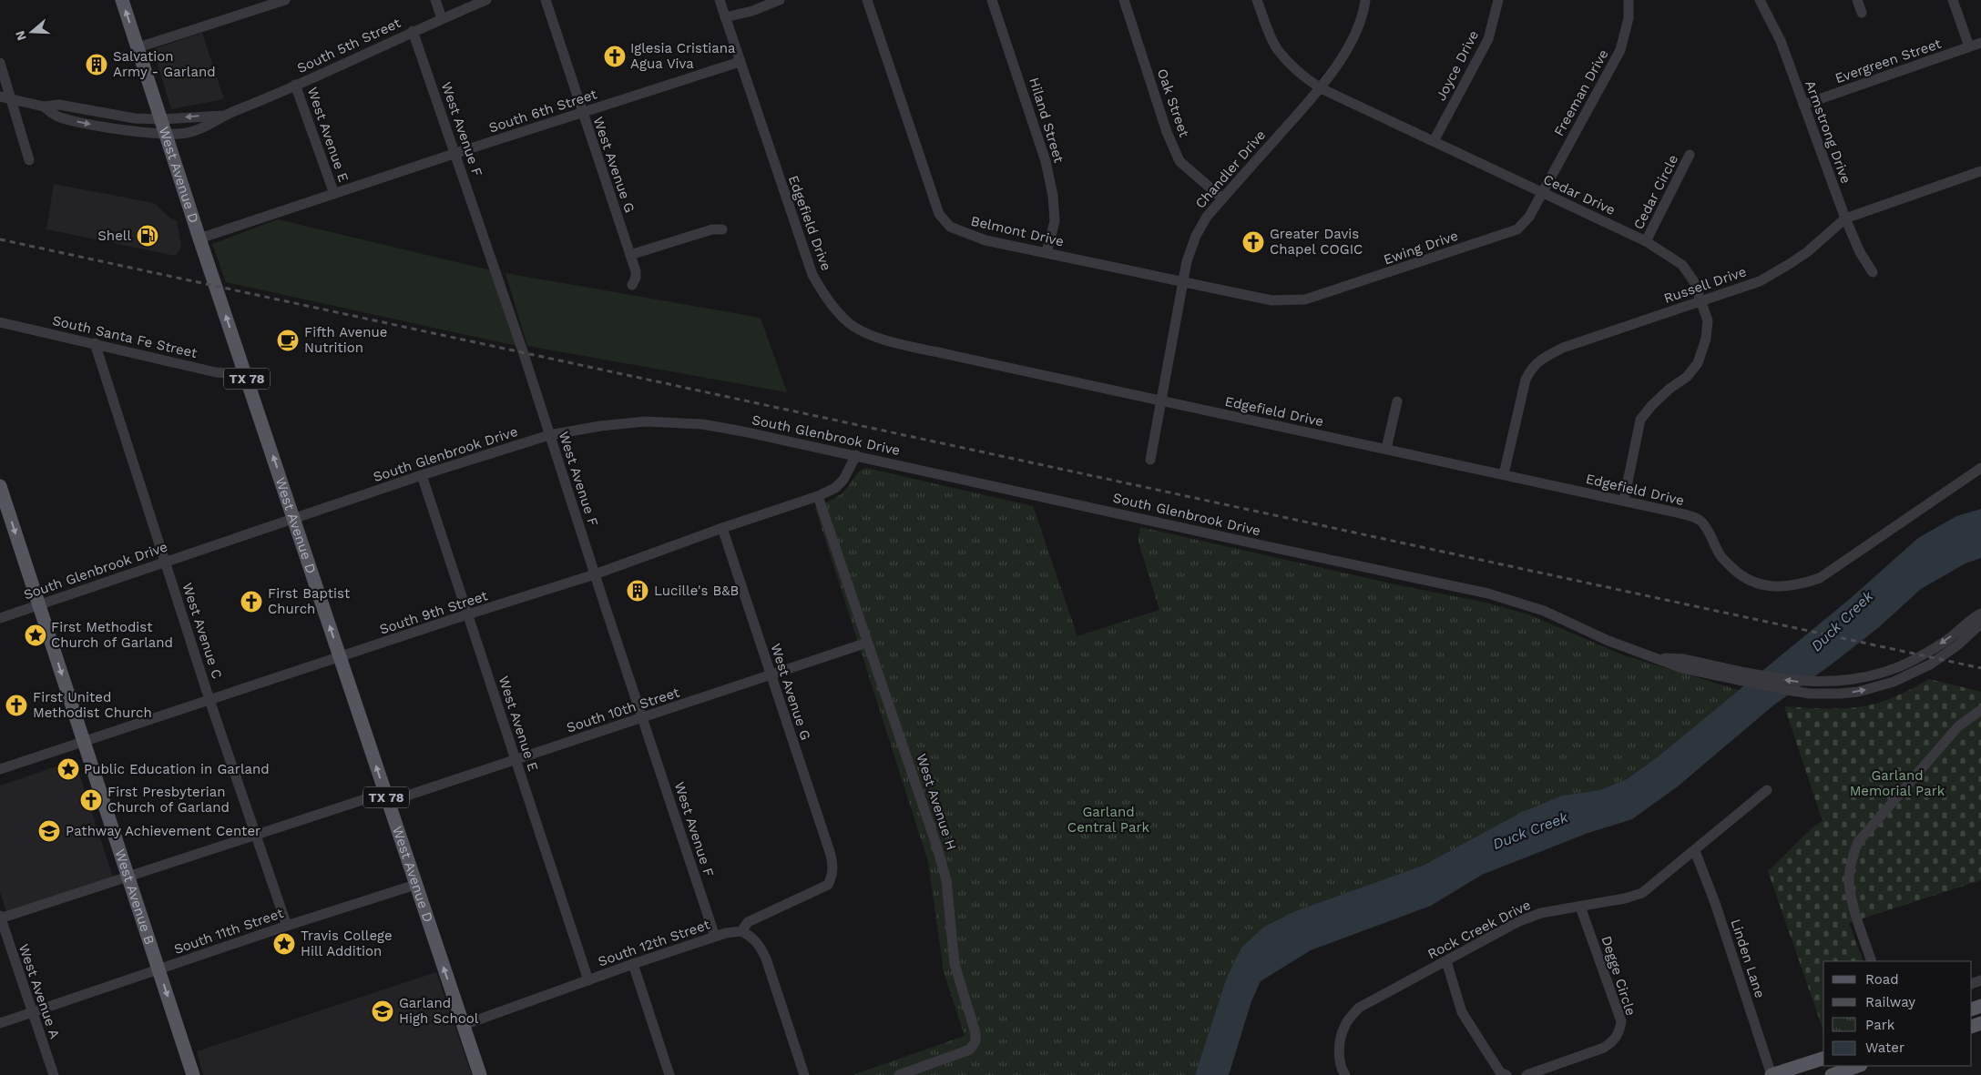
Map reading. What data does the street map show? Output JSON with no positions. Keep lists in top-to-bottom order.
{
  "streets": {
    "main road": ["West Avenue D", "TX 78", "West Avenue B"],
    "street": [
      "South 5th Street",
      "Evergreen Street",
      "Joyce Drive",
      "Freeman Drive",
      "Oak Street",
      "South 6th Street",
      "Hiland Street",
      "West Avenue F",
      "Armstrong Drive",
      "West Avenue E",
      "West Avenue G",
      "Chandler Drive",
      "Cedar Circle",
      "Cedar Drive",
      "Edgefield Drive",
      "Belmont Drive",
      "Ewing Drive",
      "Russell Drive",
      "South Santa Fe Street",
      "South Glenbrook Drive",
      "South 9th Street",
      "West Avenue C",
      "South 10th Street",
      "West Avenue H",
      "Rock Creek Drive",
      "South 11th Street",
      "South 12th Street",
      "Linden Lane",
      "Degge Circle",
      "West Avenue A"
    ]
  },
  "crossings": [
    ["South 5th Street", "West Avenue F"],
    ["South 5th Street", "West Avenue E"],
    ["South 5th Street", "West Avenue D"],
    ["Evergreen Street", "Armstrong Drive"],
    ["Joyce Drive", "Cedar Drive"],
    ["Freeman Drive", "Cedar Drive"],
    ["Freeman Drive", "Ewing Drive"],
    ["Oak Street", "Chandler Drive"],
    ["South 6th Street", "West Avenue F"],
    ["South 6th Street", "West Avenue E"],
    ["South 6th Street", "West Avenue G"],
    ["South 6th Street", "West Avenue D"],
    ["South 6th Street", "Edgefield Drive"],
    ["Hiland Street", "Belmont Drive"],
    ["West Avenue F", "South Glenbrook Drive"],
    ["West Avenue F", "South 9th Street"],
    ["West Avenue F", "South 10th Street"],
    ["West Avenue F", "South 12th Street"],
    ["Armstrong Drive", "Russell Drive"],
    ["West Avenue E", "South Glenbrook Drive"],
    ["West Avenue E", "South 9th Street"],
    ["West Avenue E", "South 10th Street"],
    ["West Avenue E", "South 12th Street"],
    ["West Avenue G", "South 9th Street"],
    ["West Avenue G", "South 10th Street"],
    ["West Avenue G", "South 12th Street"],
    ["Chandler Drive", "Cedar Drive"],
    ["Chandler Drive", "Edgefield Drive"],
    ["Chandler Drive", "Belmont Drive"],
    ["Chandler Drive", "Ewing Drive"],
    ["West Avenue D", "South Santa Fe Street"],
    ["West Avenue D", "South Glenbrook Drive"],
    ["West Avenue D", "South 9th Street"],
    ["West Avenue D", "South 10th Street"],
    ["West Avenue D", "South 11th Street"],
    ["West Avenue D", "South 12th Street"],
    ["Cedar Circle", "Cedar Drive"],
    ["Cedar Drive", "Edgefield Drive"],
    ["Cedar Drive", "Ewing Drive"],
    ["Cedar Drive", "Russell Drive"],
    ["Edgefield Drive", "Russell Drive"],
    ["Belmont Drive", "Ewing Drive"],
    ["South Santa Fe Street", "West Avenue C"],
    ["South Glenbrook Drive", "South 9th Street"],
    ["South Glenbrook Drive", "West Avenue C"],
    ["South Glenbrook Drive", "West Avenue B"],
    ["South 9th Street", "West Avenue C"],
    ["South 9th Street", "West Avenue H"],
    ["South 9th Street", "West Avenue B"],
    ["West Avenue C", "South 10th Street"],
    ["West Avenue C", "South 11th Street"],
    ["South 10th Street", "West Avenue H"],
    ["South 10th Street", "West Avenue B"],
    ["South 10th Street", "West Avenue A"],
    ["West Avenue B", "South 11th Street"],
    ["Rock Creek Drive", "Linden Lane"],
    ["Rock Creek Drive", "Degge Circle"],
    ["South 11th Street", "West Avenue A"]
  ],
  "one_way": ["West Avenue D", "West Avenue B"],
  "water": ["Duck Creek"],
  "parks": ["Garland Memorial Park", "Garland Central Park"],
  "places": {
    "church": [
      "Iglesia Cristiana Agua Viva",
      "Greater Davis Chapel COGIC",
      "First Baptist Church",
      "First United Methodist Church",
      "First Presbyterian Church of Garland"
    ],
    "building": ["Salvation Army - Garland", "Lucille's B&B"],
    "fuel station": ["Shell"],
    "cafe": ["Fifth Avenue Nutrition"],
    "place": ["First Methodist Church of Garland", "Public Education in Garland", "Travis College Hill Addition"],
    "school or university": ["Pathway Achievement Center", "Garland High School"]
  },
  "legend": [
    "Road",
    "Railway",
    "Park",
    "Water"
  ],
  "north": "left"
}
